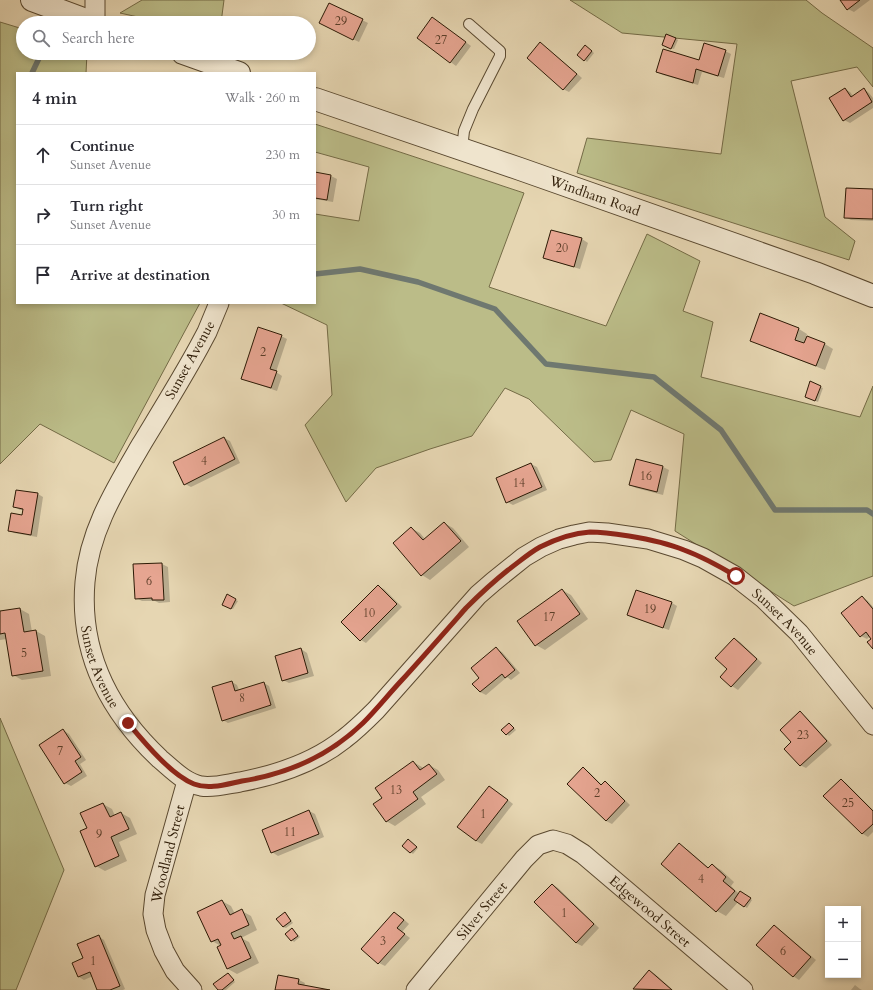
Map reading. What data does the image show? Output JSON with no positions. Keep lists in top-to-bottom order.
{
  "streets": {
    "street": [
      "Windham Road",
      "Sunset Avenue",
      "Woodland Street",
      "Silver Street",
      "Edgewood Street"
    ]
  },
  "crossings": [
    ["Sunset Avenue", "Woodland Street"],
    ["Silver Street", "Edgewood Street"]
  ],
  "house_numbers": [
    "29",
    "27",
    "20",
    "2",
    "4",
    "16",
    "14",
    "6",
    "19",
    "10",
    "17",
    "5",
    "8",
    "23",
    "7",
    "13",
    "2",
    "25",
    "1",
    "11",
    "9",
    "4",
    "1",
    "3",
    "6",
    "1"
  ],
  "page": {
    "search": "Search here",
    "heading": ["4 min", "Walk · 260 m"],
    "list": [
      ["Continue", "Sunset Avenue", "230 m"],
      ["Turn right", "Sunset Avenue", "30 m"],
      "Arrive at destination"
    ],
    "map_buttons": ["+", "−"]
  }
}
